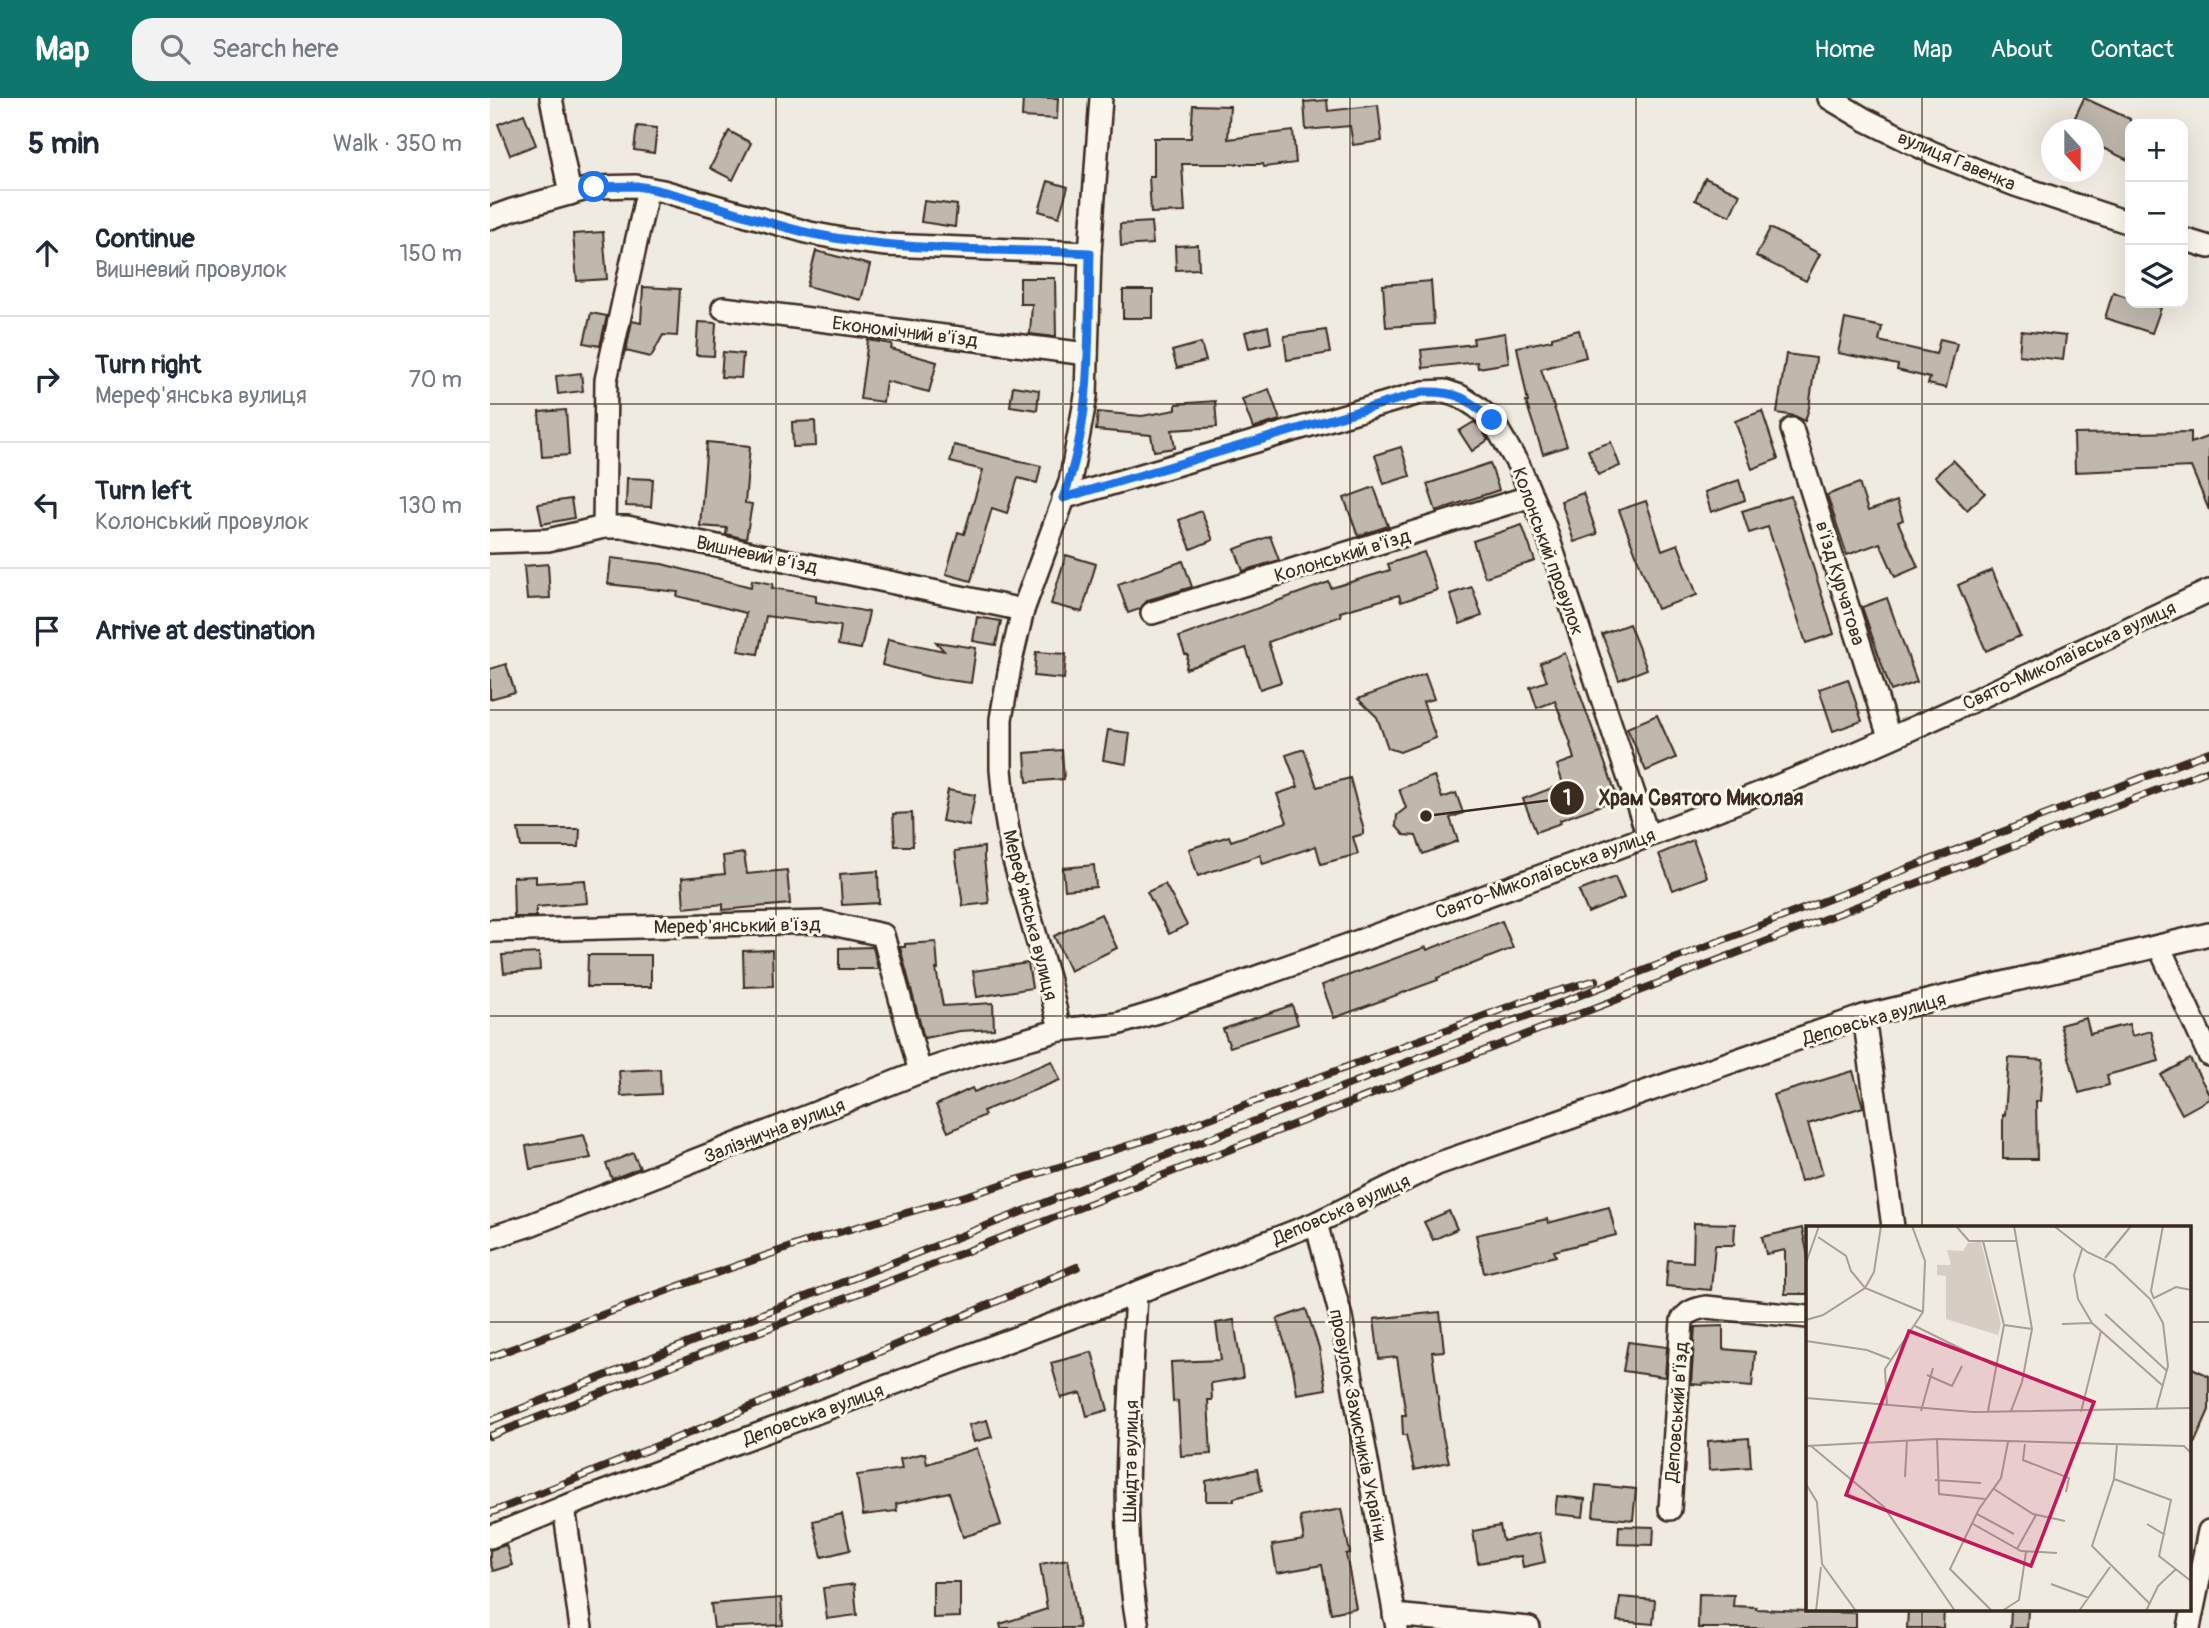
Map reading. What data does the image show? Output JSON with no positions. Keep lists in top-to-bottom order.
{
  "streets": {
    "street": [
      "вулиця Гавенка",
      "Економічний в'їзд",
      "Колонський провулок",
      "Вишневий в’їзд",
      "Колонський в'їзд",
      "в'їзд Курчатова",
      "Свято-Миколаївська вулиця",
      "Мереф'янська вулиця",
      "Мереф'янський в'їзд",
      "Деповська вулиця",
      "Залізнична вулиця",
      "Деповський в’їзд",
      "провулок Захисників України",
      "Шмідта вулиця"
    ]
  },
  "crossings": [
    ["Економічний в'їзд", "Мереф'янська вулиця"],
    ["Колонський провулок", "Колонський в'їзд"],
    ["Колонський провулок", "Свято-Миколаївська вулиця"],
    ["Колонський провулок", "Мереф'янська вулиця"],
    ["Вишневий в’їзд", "Мереф'янська вулиця"],
    ["в'їзд Курчатова", "Свято-Миколаївська вулиця"],
    ["Свято-Миколаївська вулиця", "Мереф'янська вулиця"],
    ["Свято-Миколаївська вулиця", "Залізнична вулиця"],
    ["Мереф'янська вулиця", "Залізнична вулиця"],
    ["Мереф'янський в'їзд", "Залізнична вулиця"],
    ["Деповська вулиця", "провулок Захисників України"],
    ["Деповська вулиця", "Шмідта вулиця"]
  ],
  "places": ["Храм Святого Миколая"],
  "north": "bottom",
  "page": {
    "header": "Map",
    "search": "Search here",
    "nav": [
      "Home",
      "Map",
      "About",
      "Contact"
    ],
    "heading": ["5 min", "Walk · 350 m"],
    "map_buttons": ["+", "−"],
    "list": [
      ["Continue", "Вишневий провулок", "150 m"],
      ["Turn right", "Мереф'янська вулиця", "70 m"],
      ["Turn left", "Колонський провулок", "130 m"],
      "Arrive at destination"
    ]
  }
}
